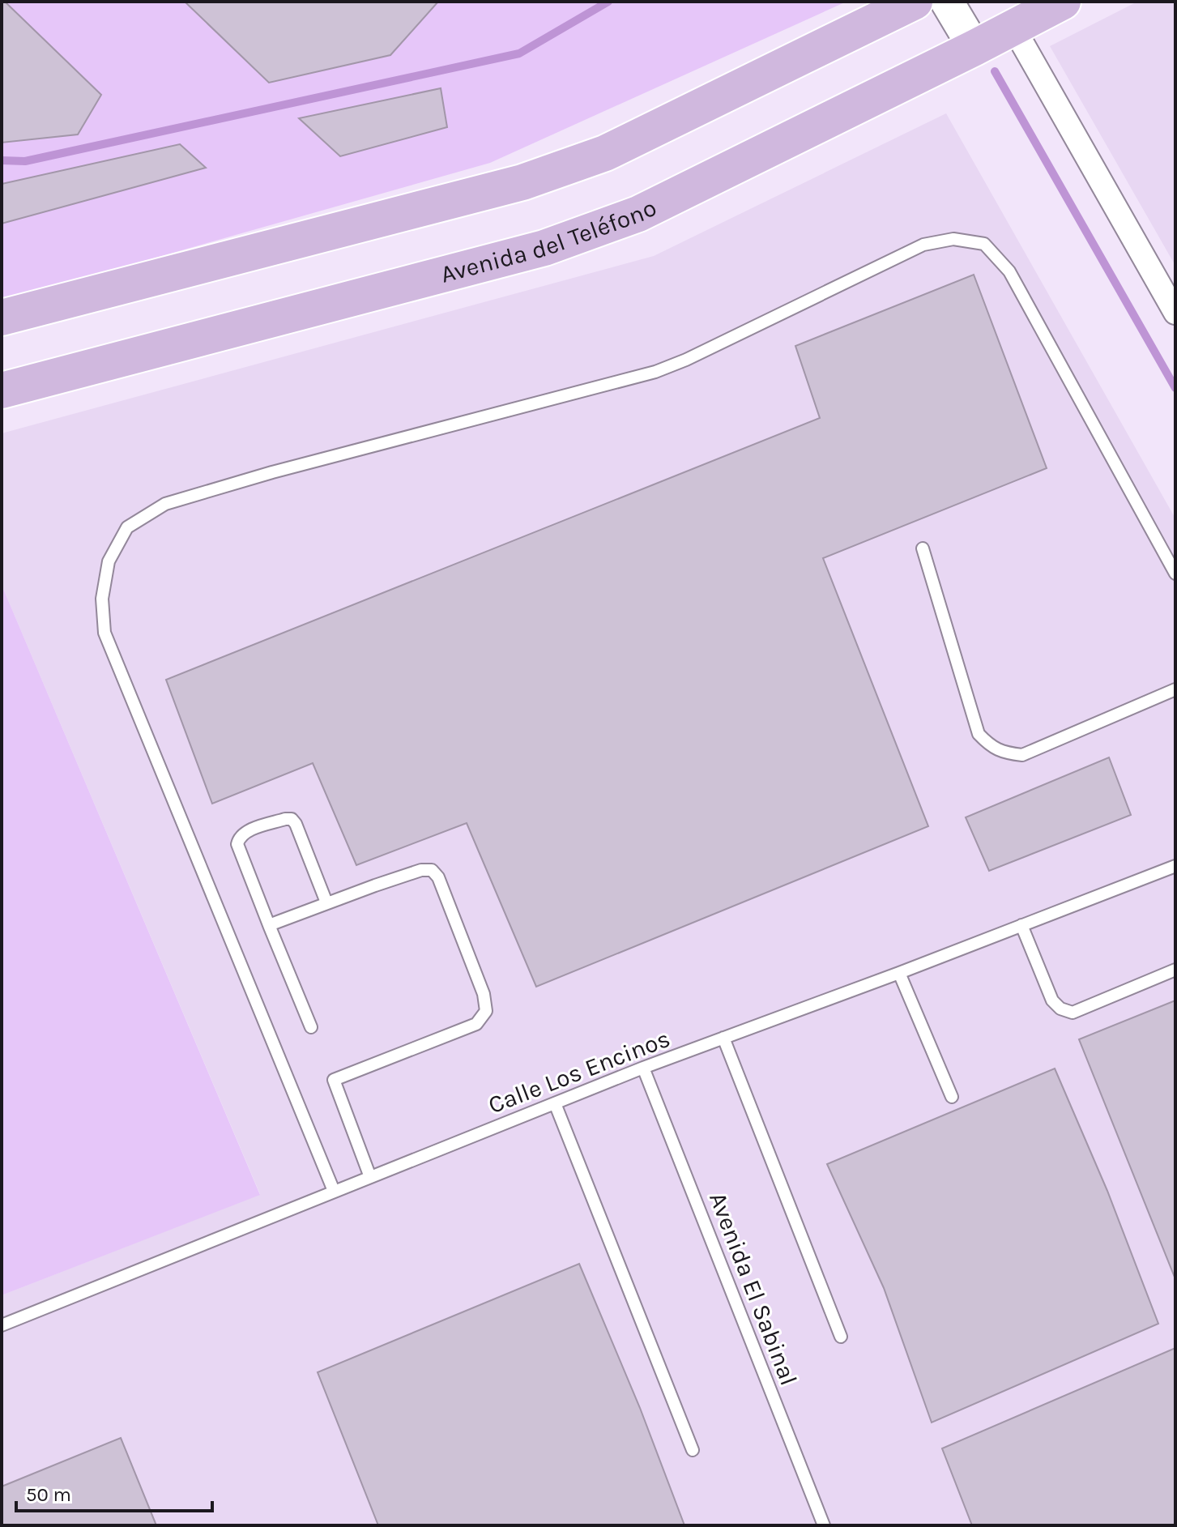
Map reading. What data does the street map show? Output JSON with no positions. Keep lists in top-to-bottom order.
{
  "streets": {
    "main road": ["Avenida del Teléfono"],
    "lane": ["Calle Los Encinos", "Avenida El Sabinal"]
  },
  "crossings": [
    ["Calle Los Encinos", "Avenida El Sabinal"]
  ],
  "scale_bar": "50 m"
}
